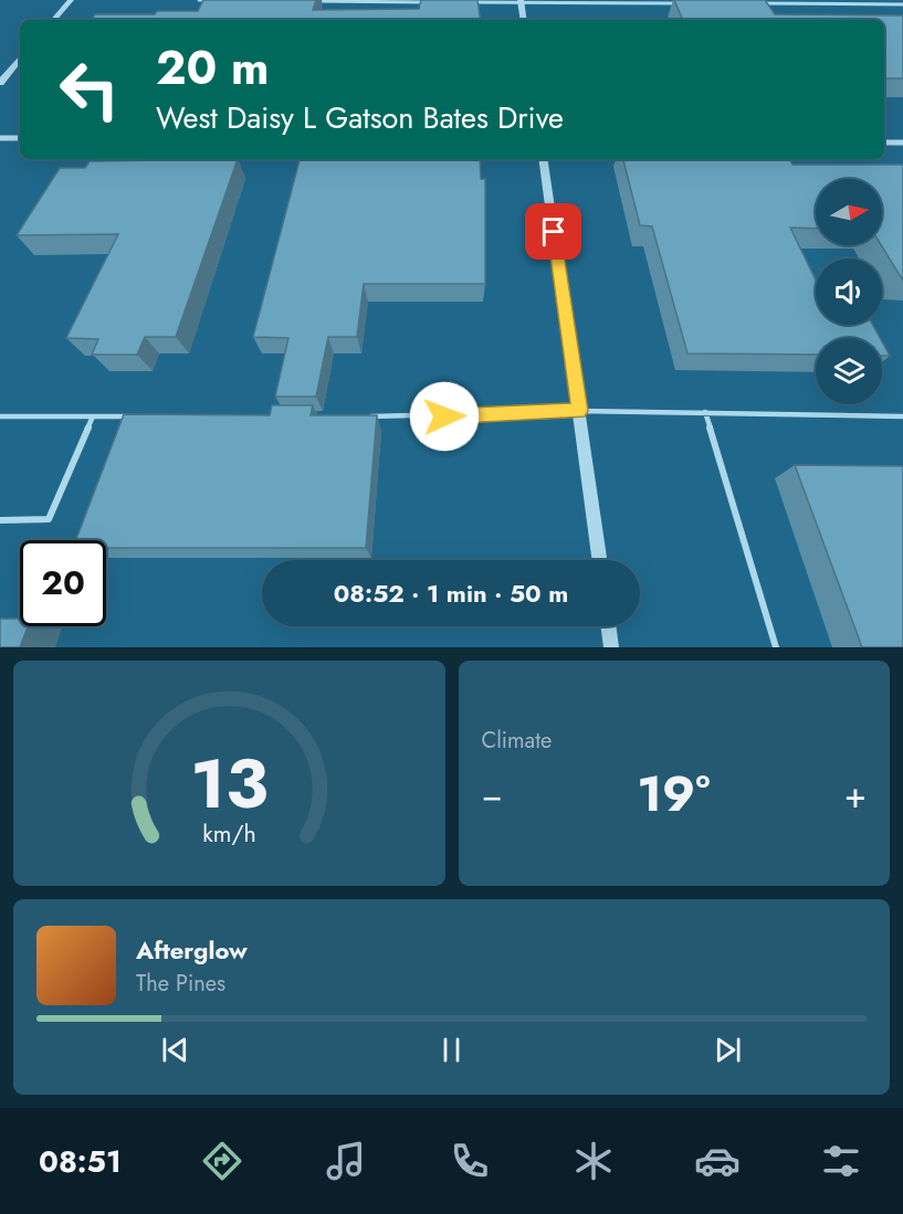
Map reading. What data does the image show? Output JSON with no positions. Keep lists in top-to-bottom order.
{
  "north": "right",
  "page": {
    "turn": ["20 m", "West Daisy L Gatson Bates Drive"],
    "limit": "20",
    "trip": "08:52 · 1 min · 50 m",
    "tile": "Climate",
    "heat": ["−", "19°", "+"],
    "song": ["Afterglow", "The Pines"],
    "tabs": "08:51",
    "gauge": ["13", "km/h"]
  }
}
